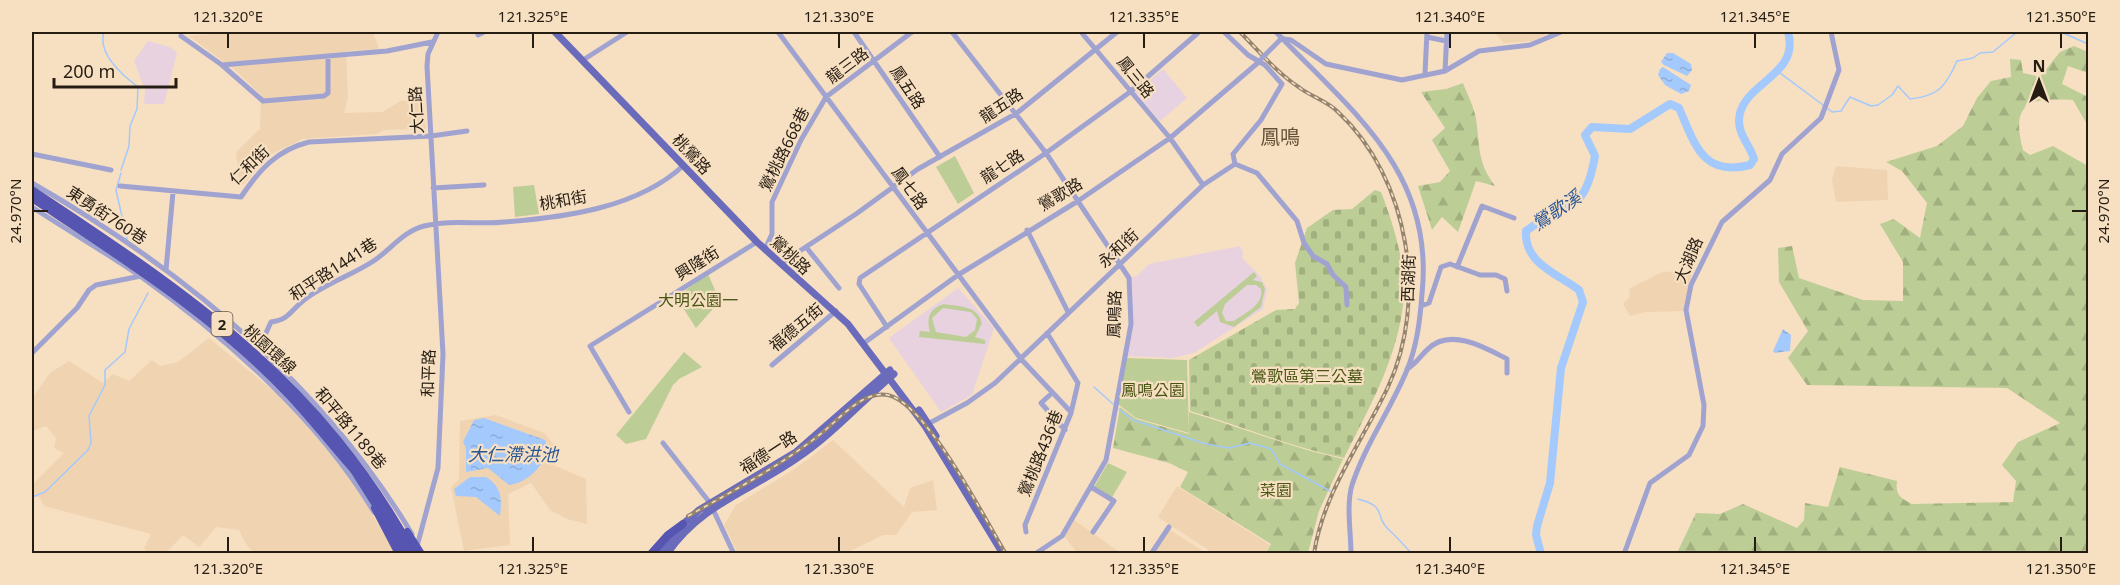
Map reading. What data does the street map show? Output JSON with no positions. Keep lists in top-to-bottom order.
{
  "streets": {
    "highway": ["2", "桃園環線"],
    "main road": ["桃鶯路", "鶯桃路", "福德一路"],
    "street": [
      "龍三路",
      "鳳三路",
      "鳳五路",
      "龍五路",
      "大仁路",
      "鶯桃路668巷",
      "仁和街",
      "龍七路",
      "鳳七路",
      "鶯歌路",
      "桃和街",
      "東勇街760巷",
      "永和街",
      "大湖路",
      "興隆街",
      "和平路1441巷",
      "西湖街",
      "鳳鳴路",
      "福德五街",
      "和平路",
      "和平路1189巷",
      "鶯桃路436巷"
    ]
  },
  "crossings": [
    ["龍三路", "鳳五路"],
    ["龍三路", "鶯桃路668巷"],
    ["龍三路", "鳳七路"],
    ["鳳三路", "龍五路"],
    ["鳳三路", "龍七路"],
    ["鳳三路", "鶯歌路"],
    ["鳳三路", "永和街"],
    ["鳳五路", "龍五路"],
    ["龍五路", "鳳七路"],
    ["龍五路", "鶯桃路"],
    ["龍五路", "鳳鳴路"],
    ["大仁路", "仁和街"],
    ["大仁路", "和平路"],
    ["鶯桃路668巷", "鳳七路"],
    ["鶯桃路668巷", "鶯桃路"],
    ["桃鶯路", "桃和街"],
    ["桃鶯路", "鶯桃路"],
    ["桃鶯路", "興隆街"],
    ["龍七路", "鳳七路"],
    ["龍七路", "鶯歌路"],
    ["龍七路", "鳳鳴路"],
    ["鳳七路", "鶯歌路"],
    ["鳳七路", "永和街"],
    ["鶯歌路", "鶯桃路"],
    ["鶯歌路", "西湖街"],
    ["鶯歌路", "鳳鳴路"],
    ["桃和街", "和平路1441巷"],
    ["桃和街", "和平路"],
    ["東勇街760巷", "桃園環線"],
    ["東勇街760巷", "和平路1189巷"],
    ["永和街", "鶯桃路"],
    ["永和街", "鳳鳴路"],
    ["永和街", "鶯桃路436巷"],
    ["鶯桃路", "興隆街"],
    ["鶯桃路", "福德五街"],
    ["鶯桃路", "福德一路"],
    ["和平路1441巷", "和平路"],
    ["和平路1441巷", "和平路1189巷"],
    ["桃園環線", "和平路"],
    ["和平路", "和平路1189巷"]
  ],
  "districts": ["鳳鳴"],
  "water": ["鶯歌溪", "大仁滯洪池"],
  "parks": [
    "大明公園一",
    "鶯歌區第三公墓",
    "鳳鳴公園",
    "菜園"
  ],
  "scale_bar": "200 m",
  "north": "top",
  "coordinates": [
    "121.320°E",
    "121.325°E",
    "121.330°E",
    "121.335°E",
    "121.340°E",
    "121.345°E",
    "121.350°E",
    "24.970°N"
  ]
}
